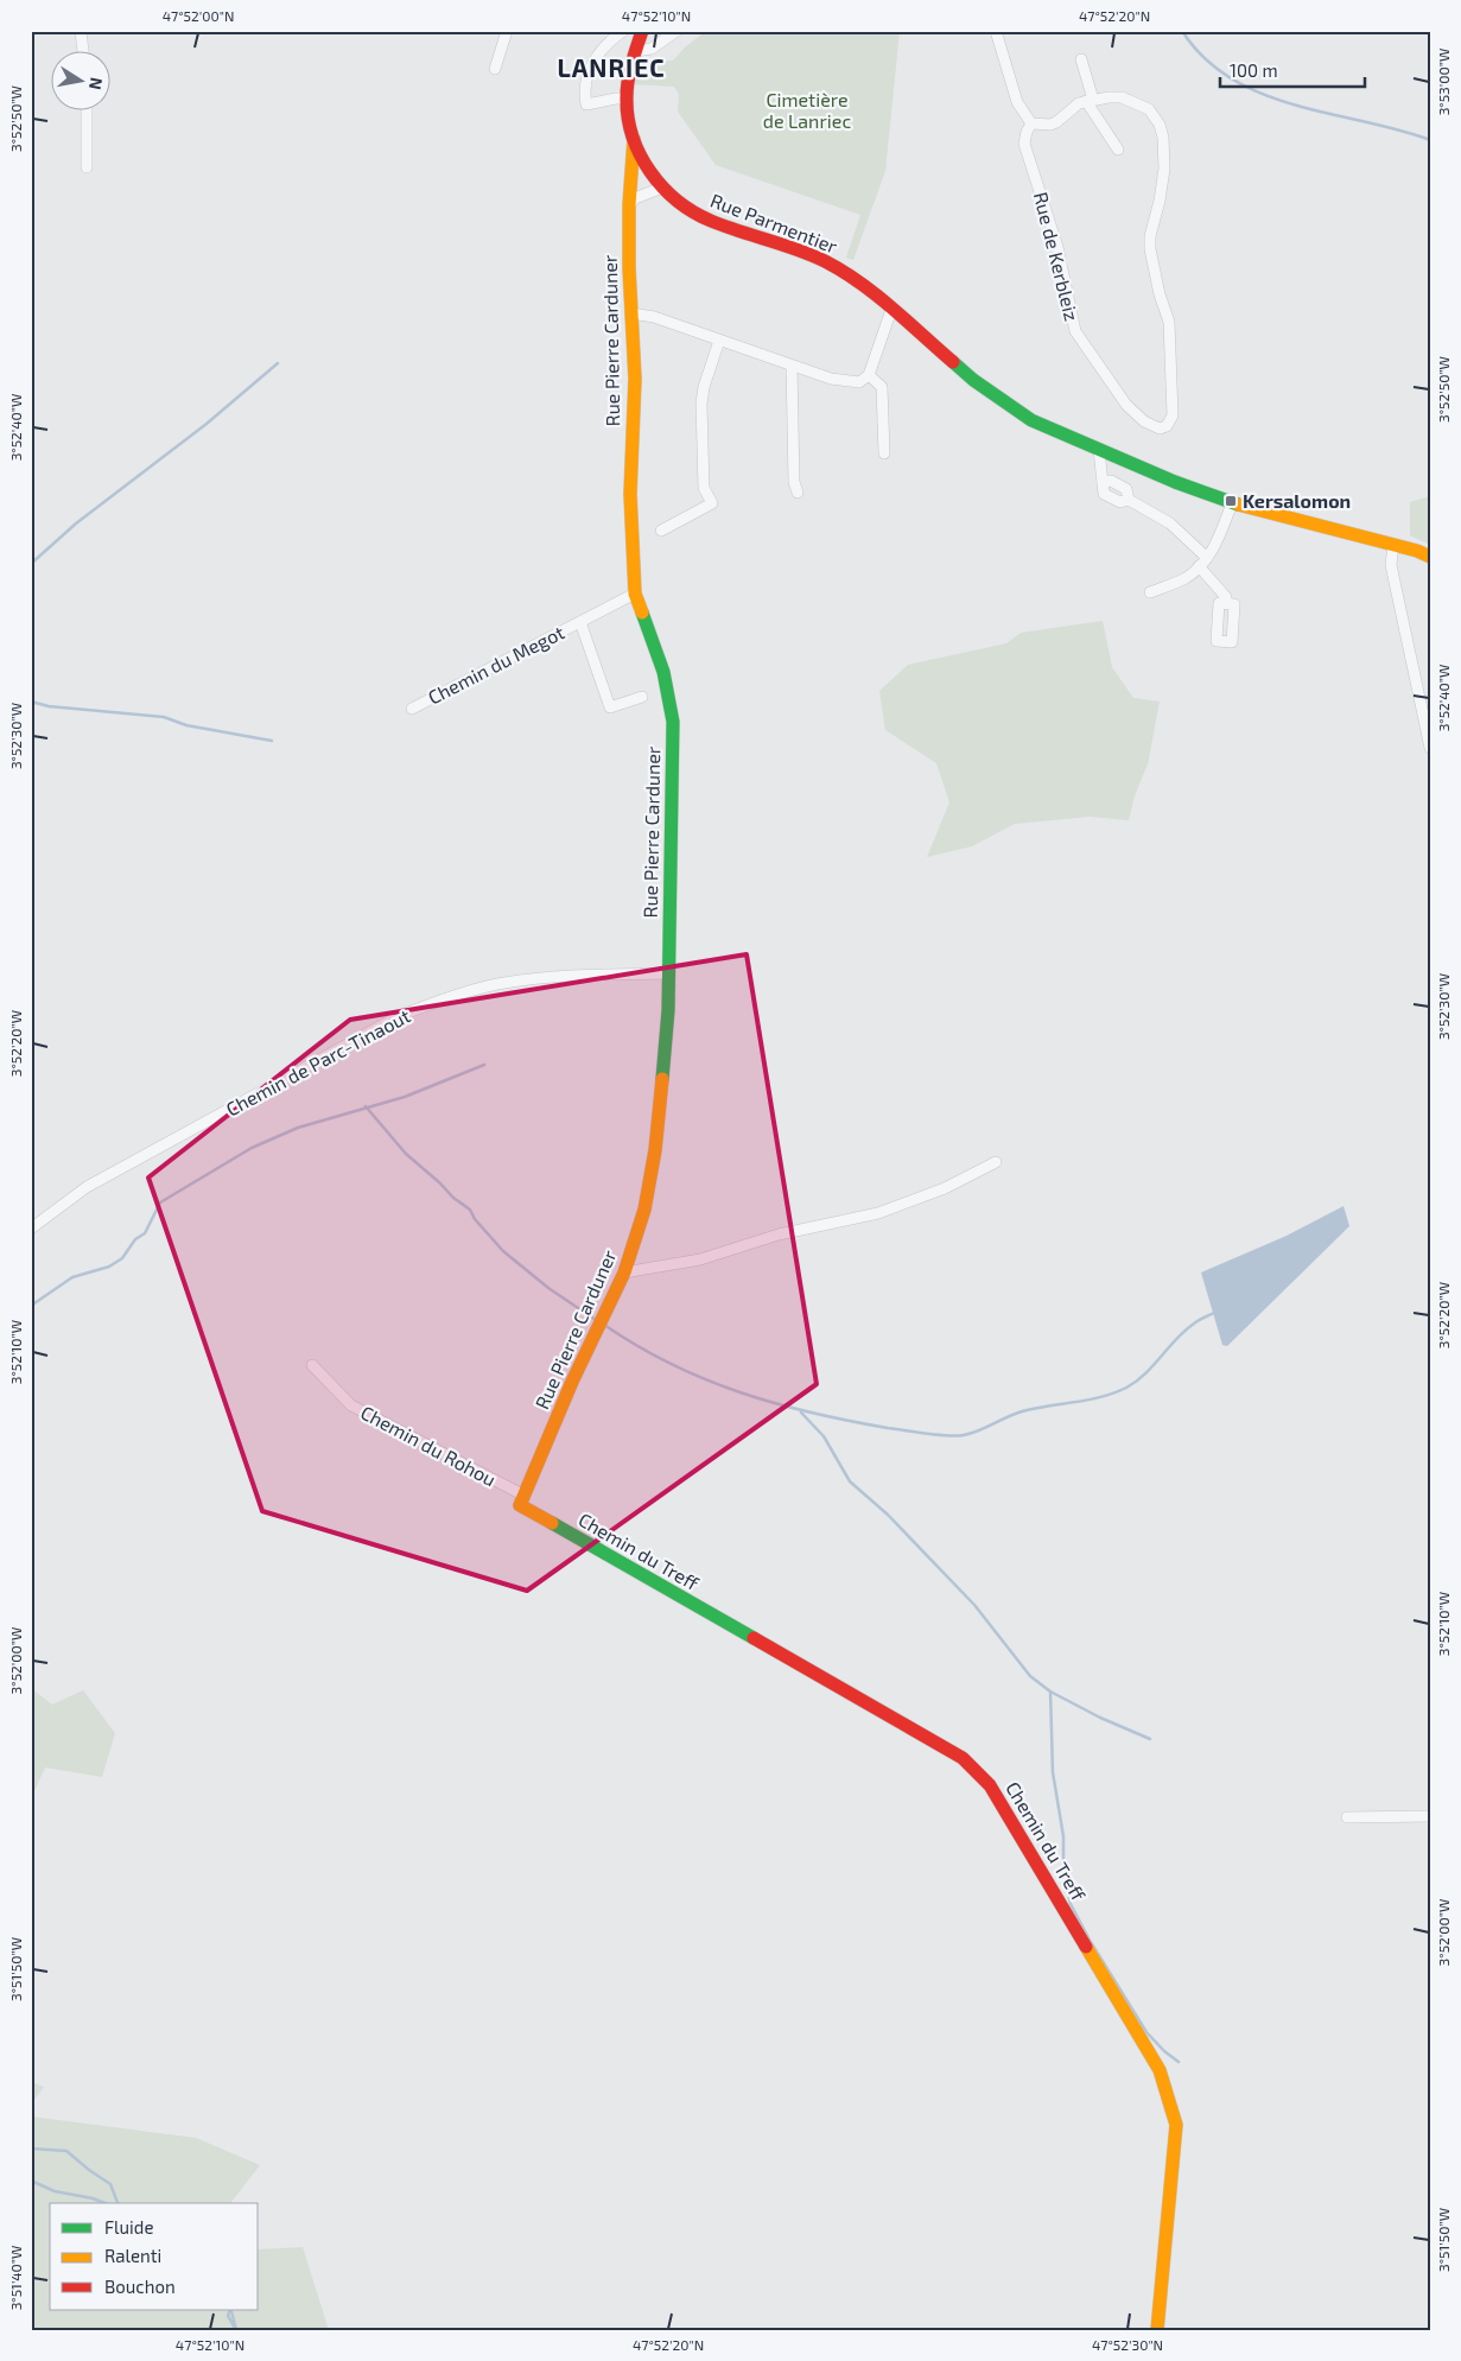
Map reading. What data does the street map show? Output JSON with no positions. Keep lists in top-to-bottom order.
{
  "streets": {
    "street": [
      "Rue Parmentier",
      "Rue de Kerbleiz",
      "Rue Pierre Carduner",
      "Chemin du Megot",
      "Chemin de Parc-Tinaout",
      "Chemin du Rohou",
      "Chemin du Treff"
    ]
  },
  "crossings": [
    ["Rue Parmentier", "Rue Pierre Carduner"],
    ["Rue Pierre Carduner", "Chemin du Megot"],
    ["Rue Pierre Carduner", "Chemin de Parc-Tinaout"],
    ["Rue Pierre Carduner", "Chemin du Rohou"],
    ["Rue Pierre Carduner", "Chemin du Treff"],
    ["Chemin du Rohou", "Chemin du Treff"]
  ],
  "districts": ["LANRIEC"],
  "parks": ["Cimetière de Lanriec"],
  "places": {
    "transit": ["Kersalomon"]
  },
  "legend": ["Fluide", "Ralenti", "Bouchon"],
  "scale_bar": "100 m",
  "north": "right",
  "coordinates": [
    "47°52'00\"N",
    "47°52'10\"N",
    "47°52'20\"N",
    "3°53'00\"W",
    "3°52'50\"W",
    "3°52'40\"W",
    "3°52'30\"W",
    "3°52'20\"W",
    "3°52'10\"W",
    "3°52'00\"W",
    "3°51'50\"W",
    "3°51'40\"W",
    "47°52'30\"N"
  ]
}
